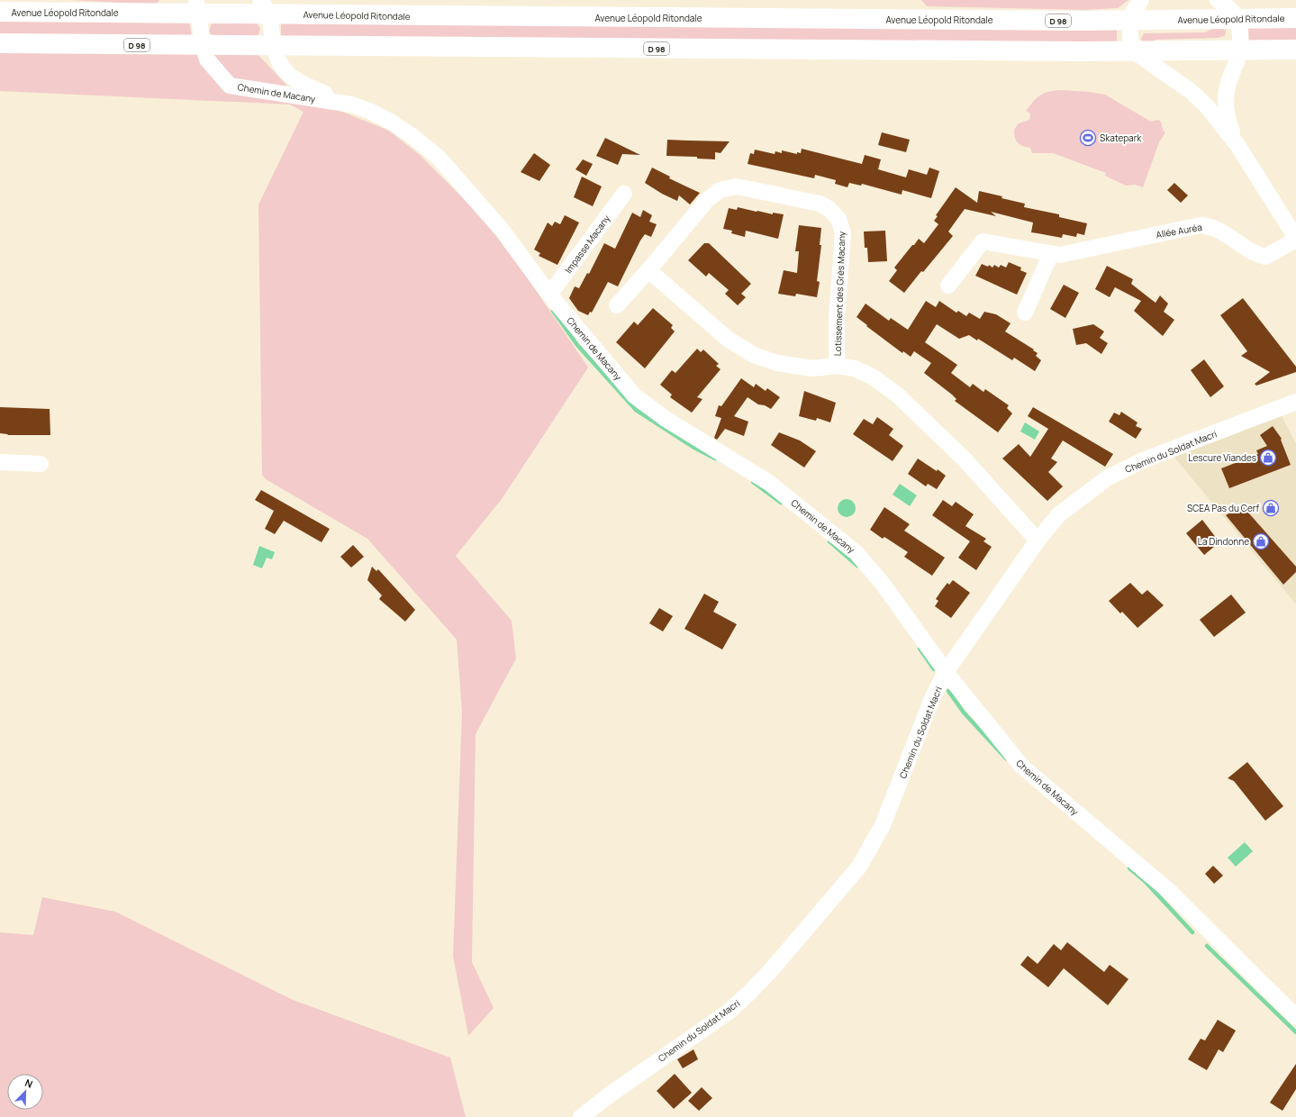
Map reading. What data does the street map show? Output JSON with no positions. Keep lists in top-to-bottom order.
{
  "streets": {
    "highway": ["Avenue Léopold Ritondale", "D 98"],
    "street": [
      "Chemin de Macany",
      "Allée Auréa",
      "Impasse Macany",
      "Lotissement des Grès Macany",
      "Chemin du Soldat Macri"
    ]
  },
  "crossings": [
    ["Avenue Léopold Ritondale", "Chemin de Macany"],
    ["D 98", "Chemin de Macany"],
    ["Chemin de Macany", "Impasse Macany"],
    ["Chemin de Macany", "Chemin du Soldat Macri"],
    ["Lotissement des Grès Macany", "Chemin du Soldat Macri"]
  ],
  "places": {
    "sports": ["Skatepark"],
    "shop": ["Lescure Viandes", "SCEA Pas du Cerf", "La Dindonne"]
  },
  "north": "top right"
}
